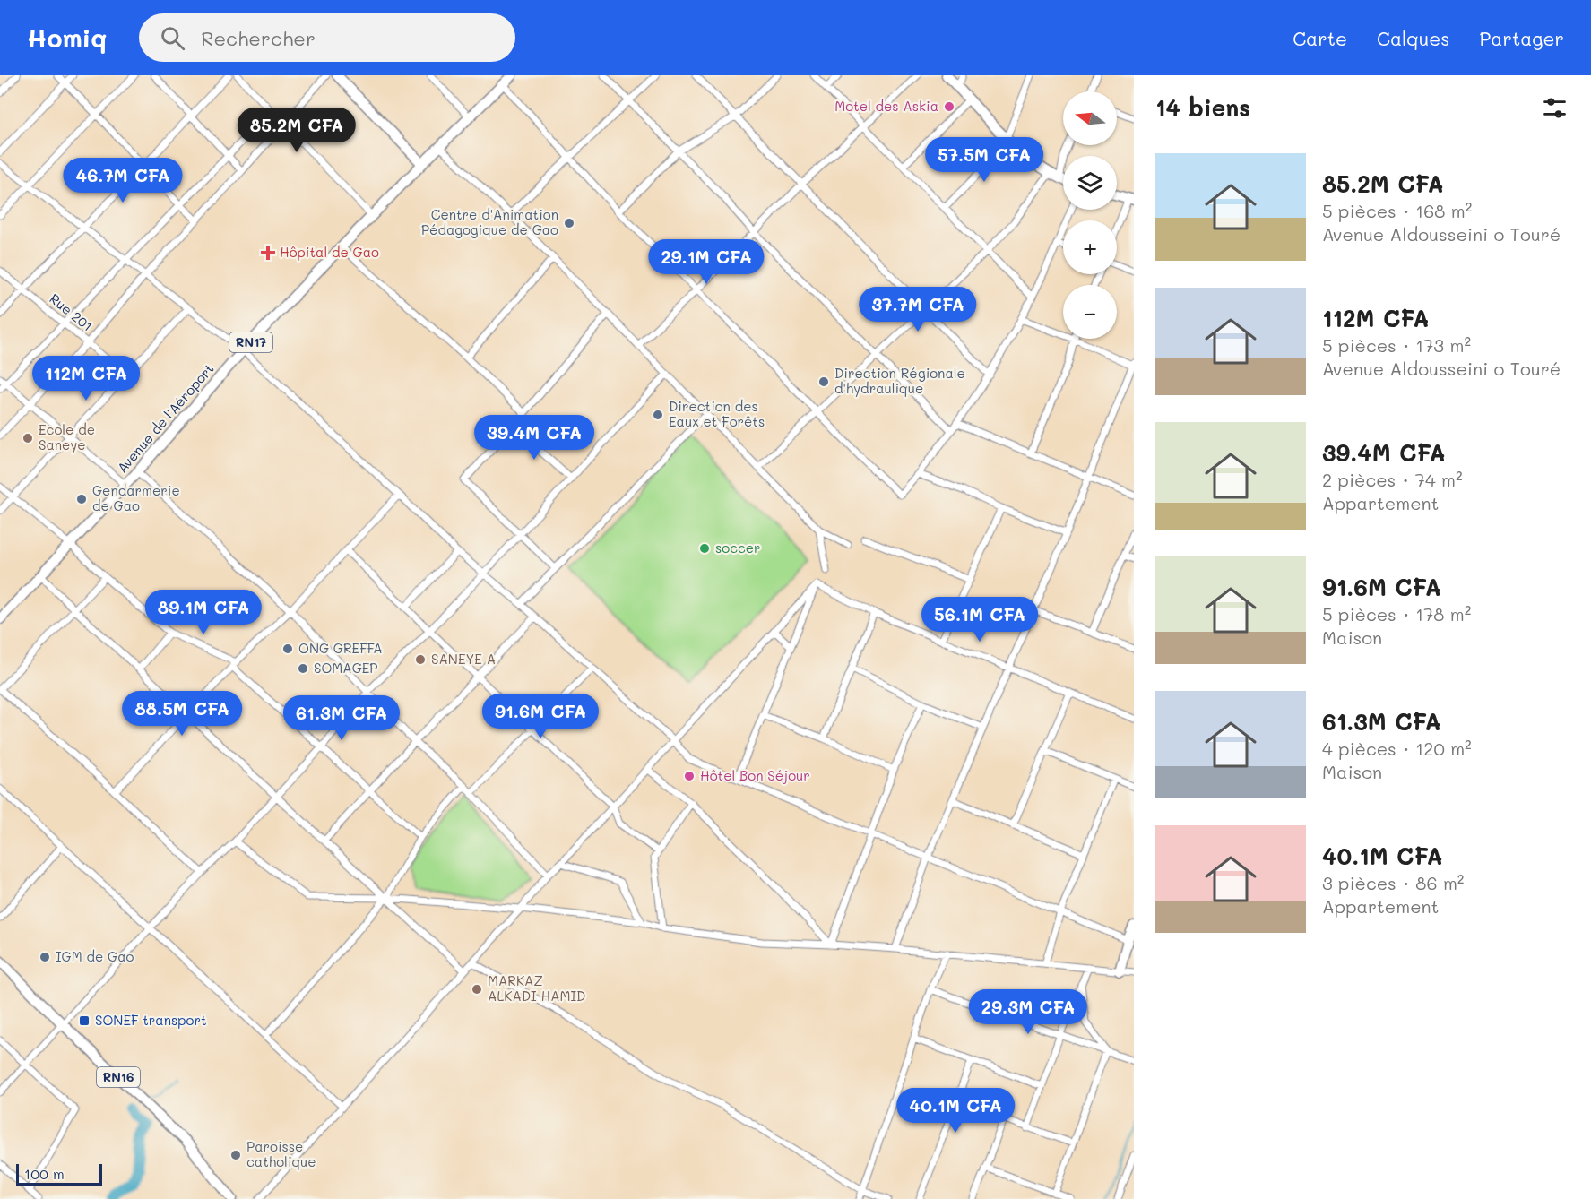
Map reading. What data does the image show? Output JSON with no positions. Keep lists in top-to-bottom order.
{
  "streets": {
    "main road": ["RN17", "Avenue de l'Aéroport", "RN16"],
    "street": ["Rue 201"]
  },
  "places": {
    "other": [
      "Motel des Askia",
      "Centre d'Animation Pédagogique de Gao",
      "Direction Régionale d'hydraulique",
      "Direction des Eaux et Forêts",
      "Ecole de Saneye",
      "Gendarmerie de Gao",
      "soccer",
      "ONG GREFFA",
      "SANEYE A",
      "SOMAGEP",
      "Hôtel Bon Séjour",
      "IGM de Gao",
      "MARKAZ ALKADI HAMID",
      "Paroisse catholique"
    ],
    "health": ["Hôpital de Gao"],
    "transit": ["SONEF transport"]
  },
  "scale_bar": "100 m",
  "north": "left",
  "page": {
    "header": "Homiq",
    "search": "Rechercher",
    "nav": ["Carte", "Calques", "Partager"],
    "heading": "14 biens",
    "map_buttons": ["+", "−"],
    "price": [
      "85.2M CFA",
      "57.5M CFA",
      "46.7M CFA",
      "29.1M CFA",
      "37.7M CFA",
      "112M CFA",
      "39.4M CFA",
      "89.1M CFA",
      "56.1M CFA",
      "88.5M CFA",
      "91.6M CFA",
      "61.3M CFA",
      "29.3M CFA",
      "40.1M CFA"
    ],
    "list": [
      {
        "name": "85.2M CFA",
        "note": "5 pièces · 168 m² · Avenue Aldousseini o Touré"
      },
      {
        "name": "112M CFA",
        "note": "5 pièces · 173 m² · Avenue Aldousseini o Touré"
      },
      {
        "name": "39.4M CFA",
        "note": "2 pièces · 74 m² · Appartement"
      },
      {
        "name": "91.6M CFA",
        "note": "5 pièces · 178 m² · Maison"
      },
      {
        "name": "61.3M CFA",
        "note": "4 pièces · 120 m² · Maison"
      },
      {
        "name": "40.1M CFA",
        "note": "3 pièces · 86 m² · Appartement"
      }
    ],
    "scale": "100 m"
  }
}
